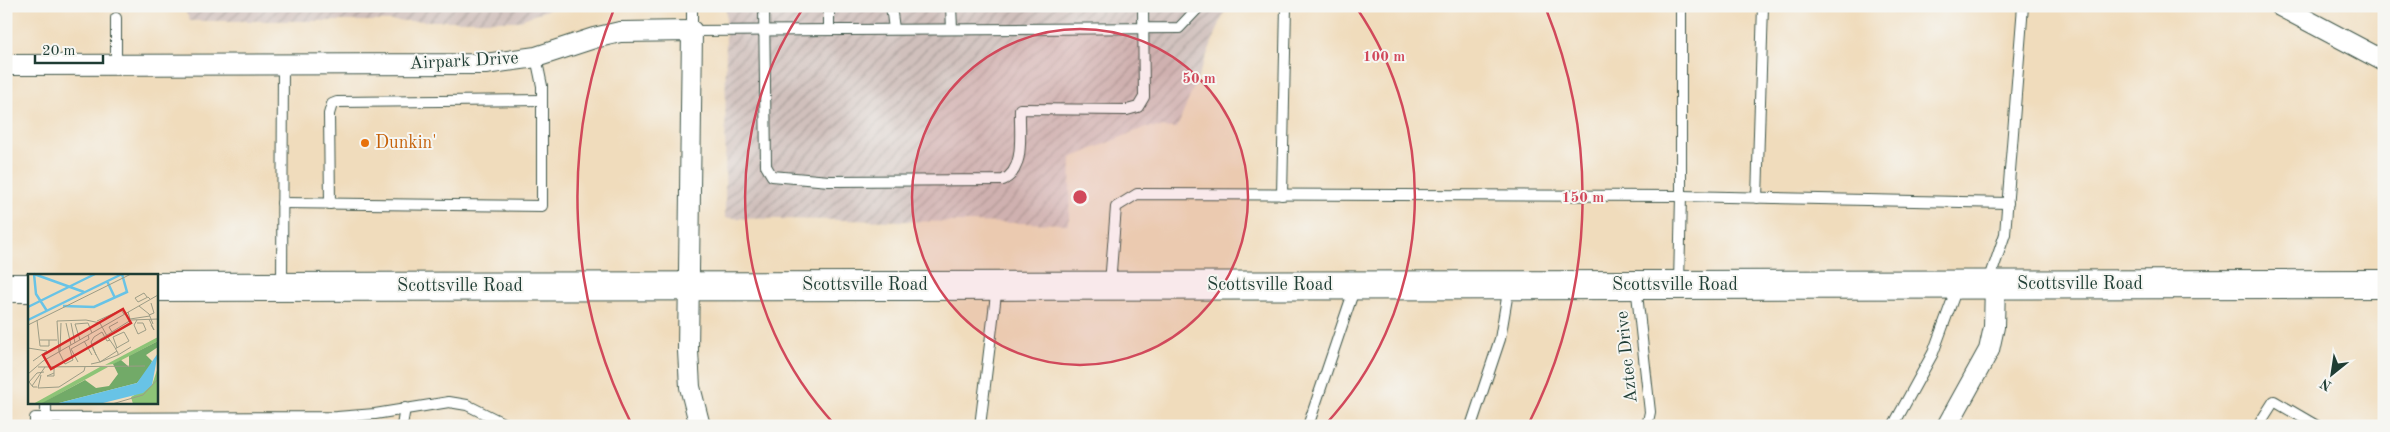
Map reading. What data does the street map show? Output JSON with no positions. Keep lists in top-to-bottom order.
{
  "streets": {
    "main road": ["Scottsville Road"],
    "street": ["Airpark Drive"],
    "lane": ["Aztec Drive"]
  },
  "crossings": [
    ["Scottsville Road", "Aztec Drive"]
  ],
  "places": ["Dunkin'"],
  "scale_bar": "20 m",
  "north": "bottom left",
  "rings": ["100 m", "50 m", "150 m"]
}
